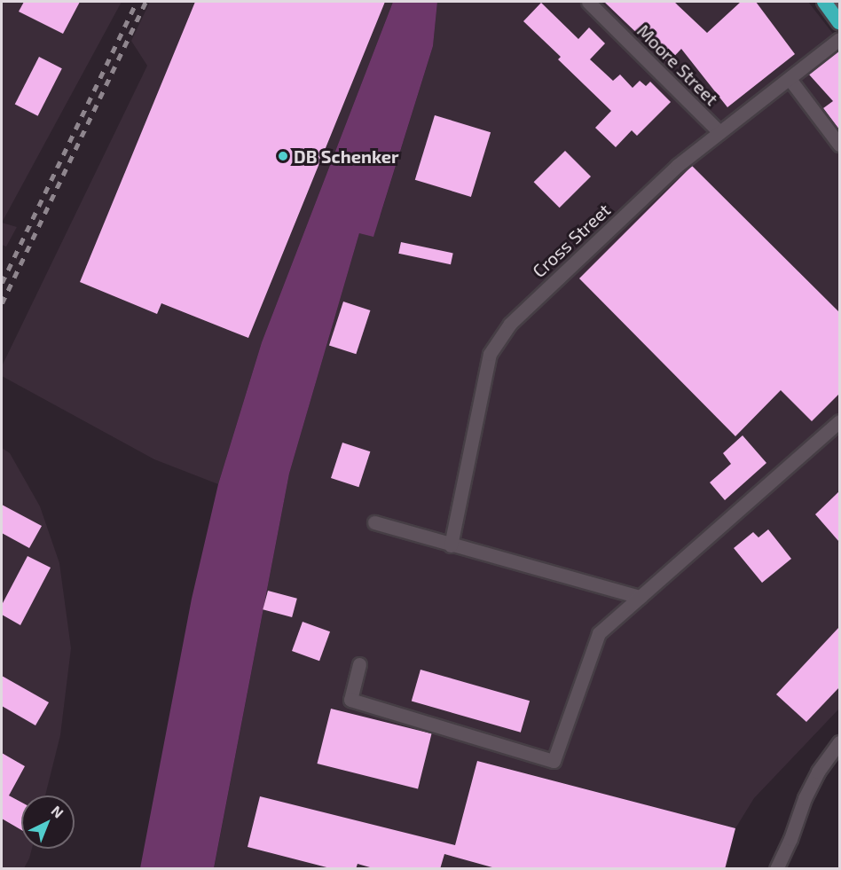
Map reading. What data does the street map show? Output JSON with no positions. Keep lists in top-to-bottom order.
{
  "streets": {
    "street": ["Moore Street", "Cross Street"]
  },
  "crossings": [
    ["Moore Street", "Cross Street"]
  ],
  "places": ["DB Schenker"],
  "north": "top right"
}
